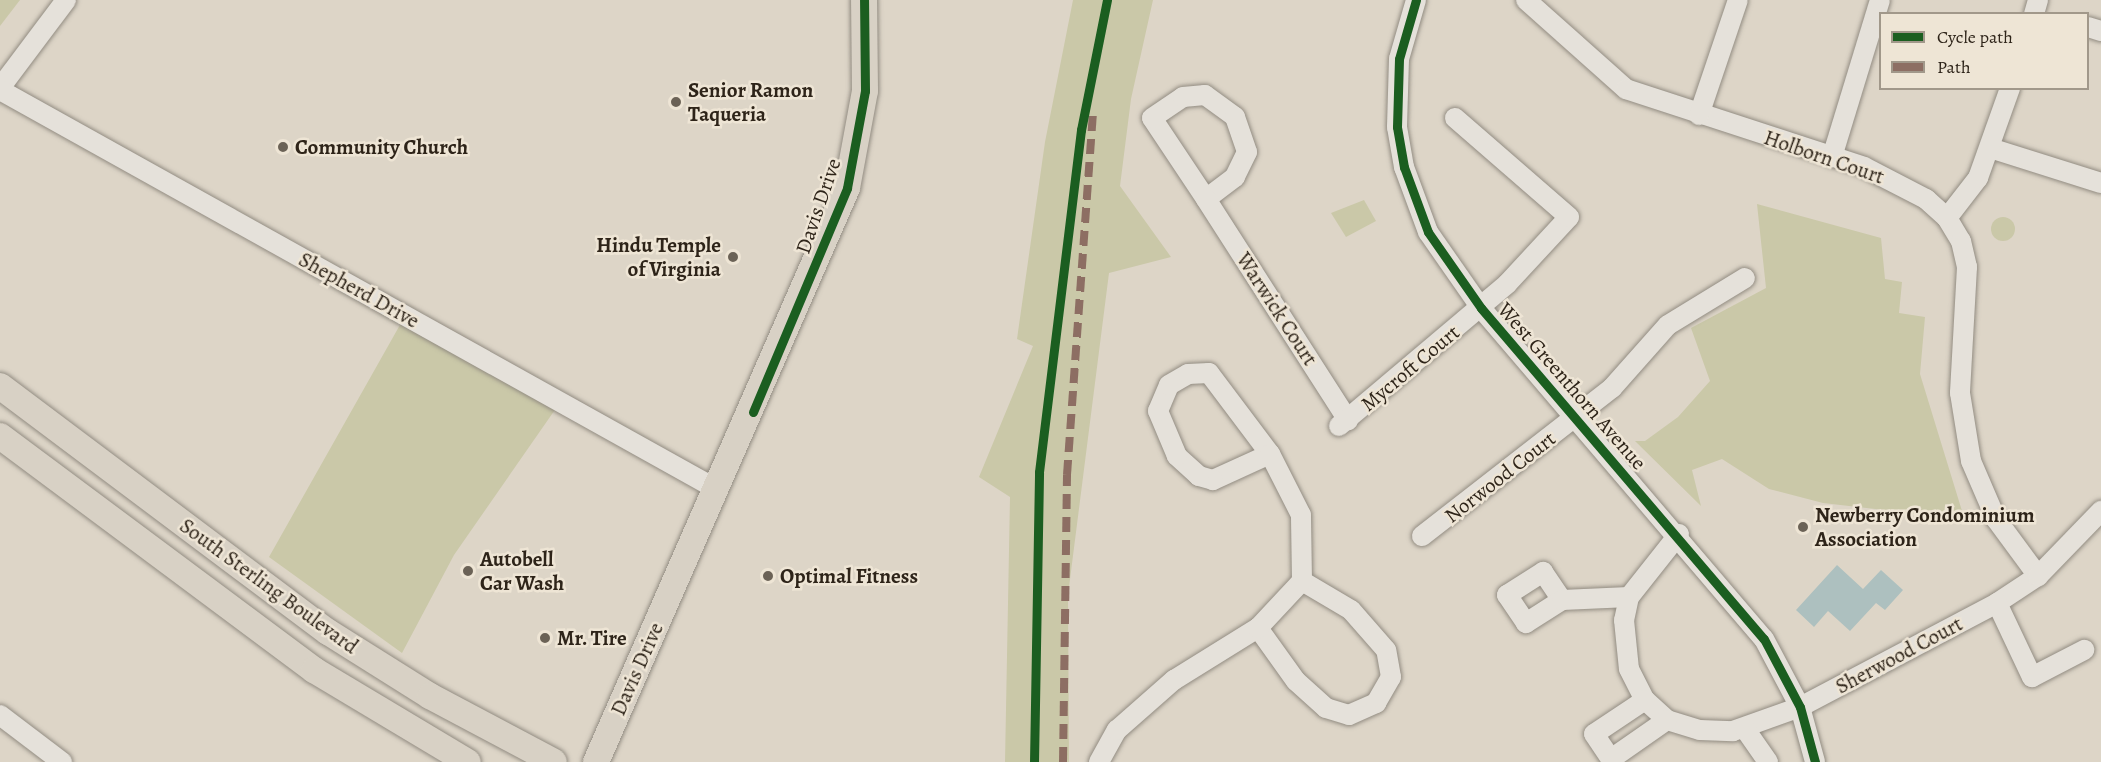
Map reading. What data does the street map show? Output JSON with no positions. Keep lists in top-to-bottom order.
{
  "streets": {
    "main road": ["Davis Drive", "South Sterling Boulevard"],
    "street": [
      "Holborn Court",
      "Shepherd Drive",
      "Warwick Court",
      "Mycroft Court",
      "West Greenthorn Avenue",
      "Norwood Court",
      "Sherwood Court"
    ]
  },
  "crossings": [
    ["Holborn Court", "Sherwood Court"],
    ["Davis Drive", "Shepherd Drive"],
    ["Warwick Court", "Mycroft Court"],
    ["Mycroft Court", "West Greenthorn Avenue"],
    ["West Greenthorn Avenue", "Norwood Court"],
    ["West Greenthorn Avenue", "Sherwood Court"]
  ],
  "places": [
    "Senior Ramon Taqueria",
    "Community Church",
    "Hindu Temple of Virginia",
    "Newberry Condominium Association",
    "Autobell Car Wash",
    "Optimal Fitness",
    "Mr. Tire"
  ],
  "legend": ["Cycle path", "Path"]
}
